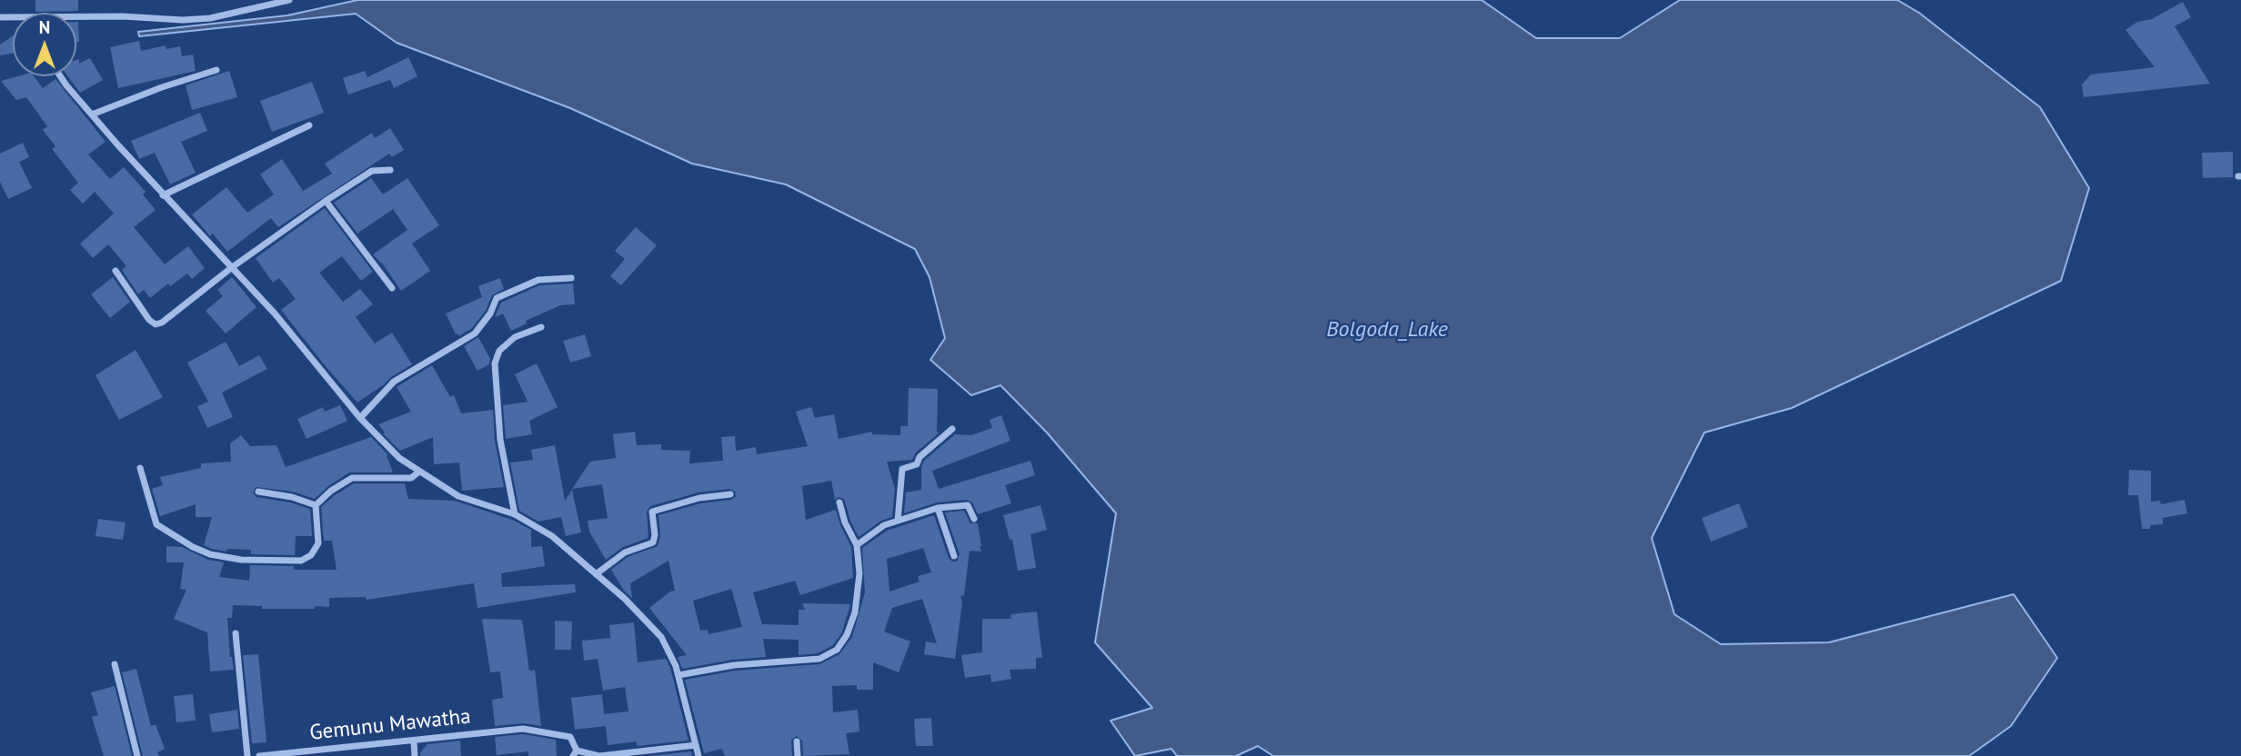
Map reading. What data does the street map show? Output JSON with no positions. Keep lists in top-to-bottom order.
{
  "streets": {
    "street": ["Gemunu Mawatha"]
  },
  "water": ["Bolgoda_Lake"],
  "north": "top"
}
